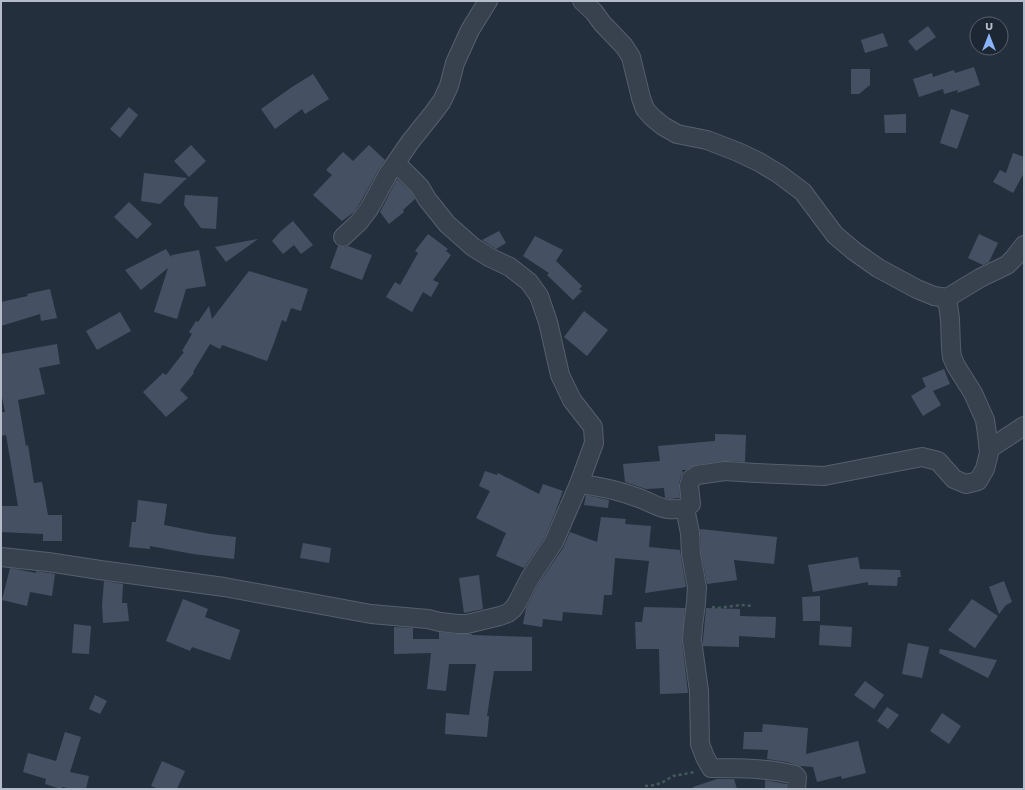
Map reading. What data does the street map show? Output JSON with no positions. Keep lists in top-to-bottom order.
{
  "north": "top"
}
